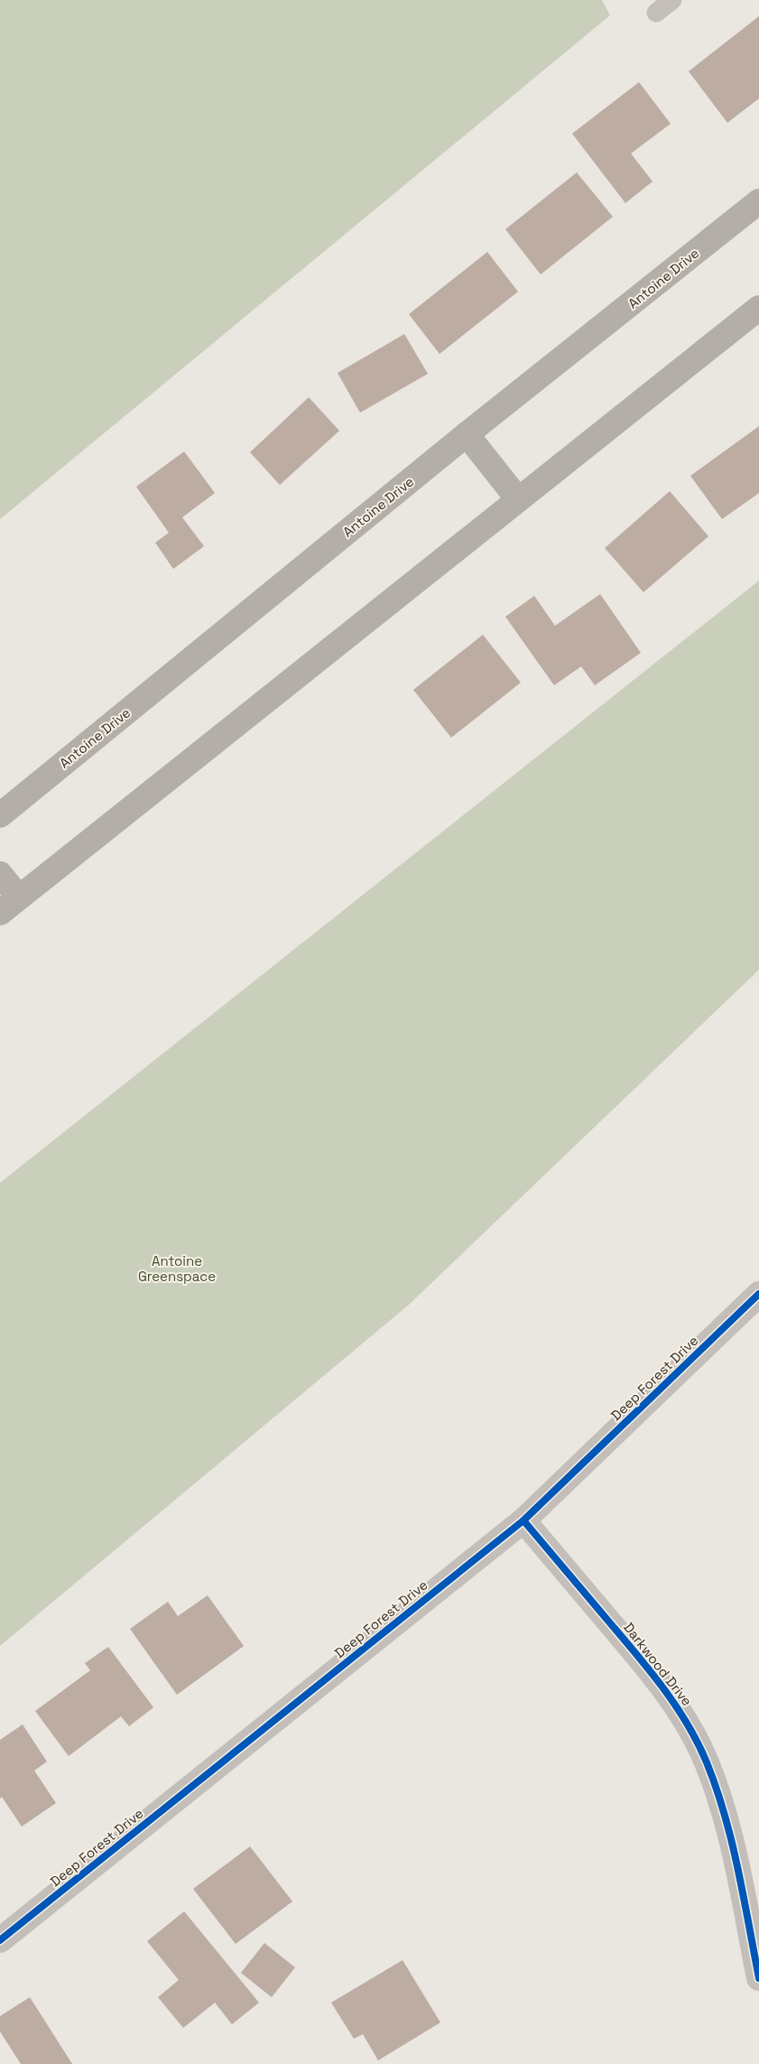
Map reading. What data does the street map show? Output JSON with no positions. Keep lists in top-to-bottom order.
{
  "streets": {
    "main road": ["Antoine Drive"],
    "street": ["Deep Forest Drive", "Darkwood Drive"]
  },
  "crossings": [
    ["Deep Forest Drive", "Darkwood Drive"]
  ],
  "parks": ["Antoine Greenspace"]
}
